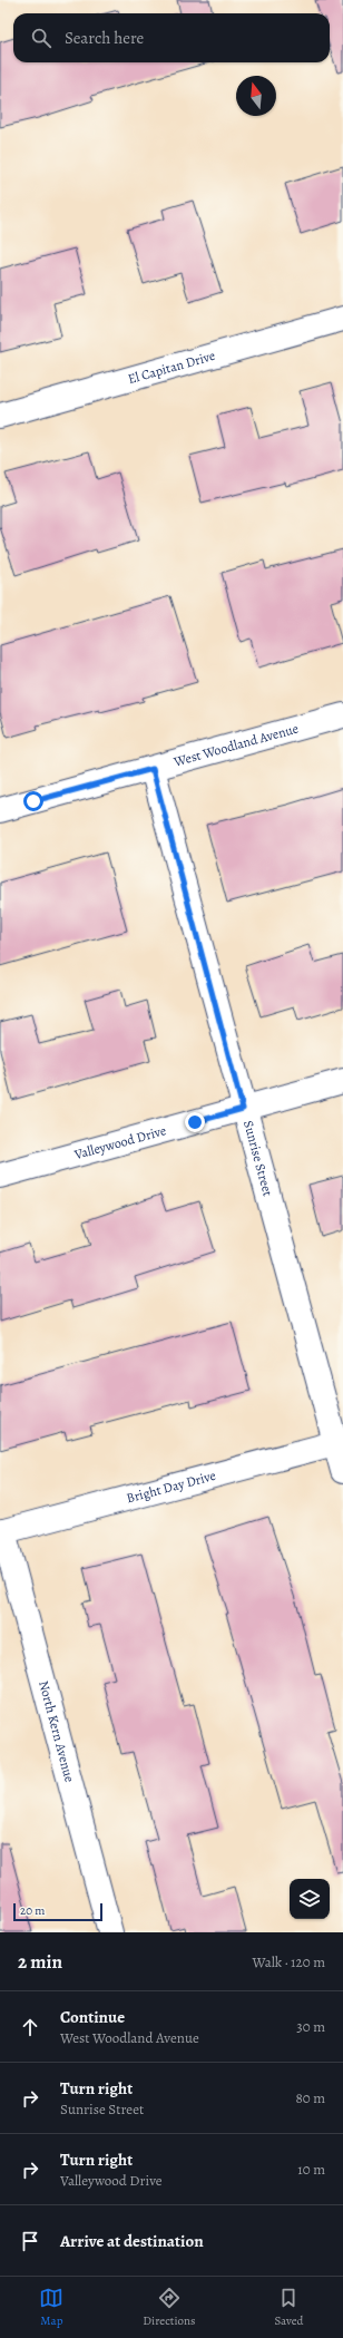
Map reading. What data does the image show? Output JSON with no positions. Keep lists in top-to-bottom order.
{
  "streets": {
    "street": [
      "El Capitan Drive",
      "West Woodland Avenue",
      "Valleywood Drive",
      "Sunrise Street",
      "Bright Day Drive",
      "North Kern Avenue"
    ]
  },
  "crossings": [
    ["West Woodland Avenue", "Sunrise Street"],
    ["Valleywood Drive", "Sunrise Street"],
    ["Sunrise Street", "Bright Day Drive"],
    ["Bright Day Drive", "North Kern Avenue"]
  ],
  "scale_bar": "20 m",
  "north": "top",
  "page": {
    "search": "Search here",
    "scale": "20 m",
    "heading": ["2 min", "Walk · 120 m"],
    "list": [
      ["Continue", "West Woodland Avenue", "30 m"],
      ["Turn right", "Sunrise Street", "80 m"],
      ["Turn right", "Valleywood Drive", "10 m"],
      "Arrive at destination"
    ],
    "nav": ["Map", "Directions", "Saved"]
  }
}
